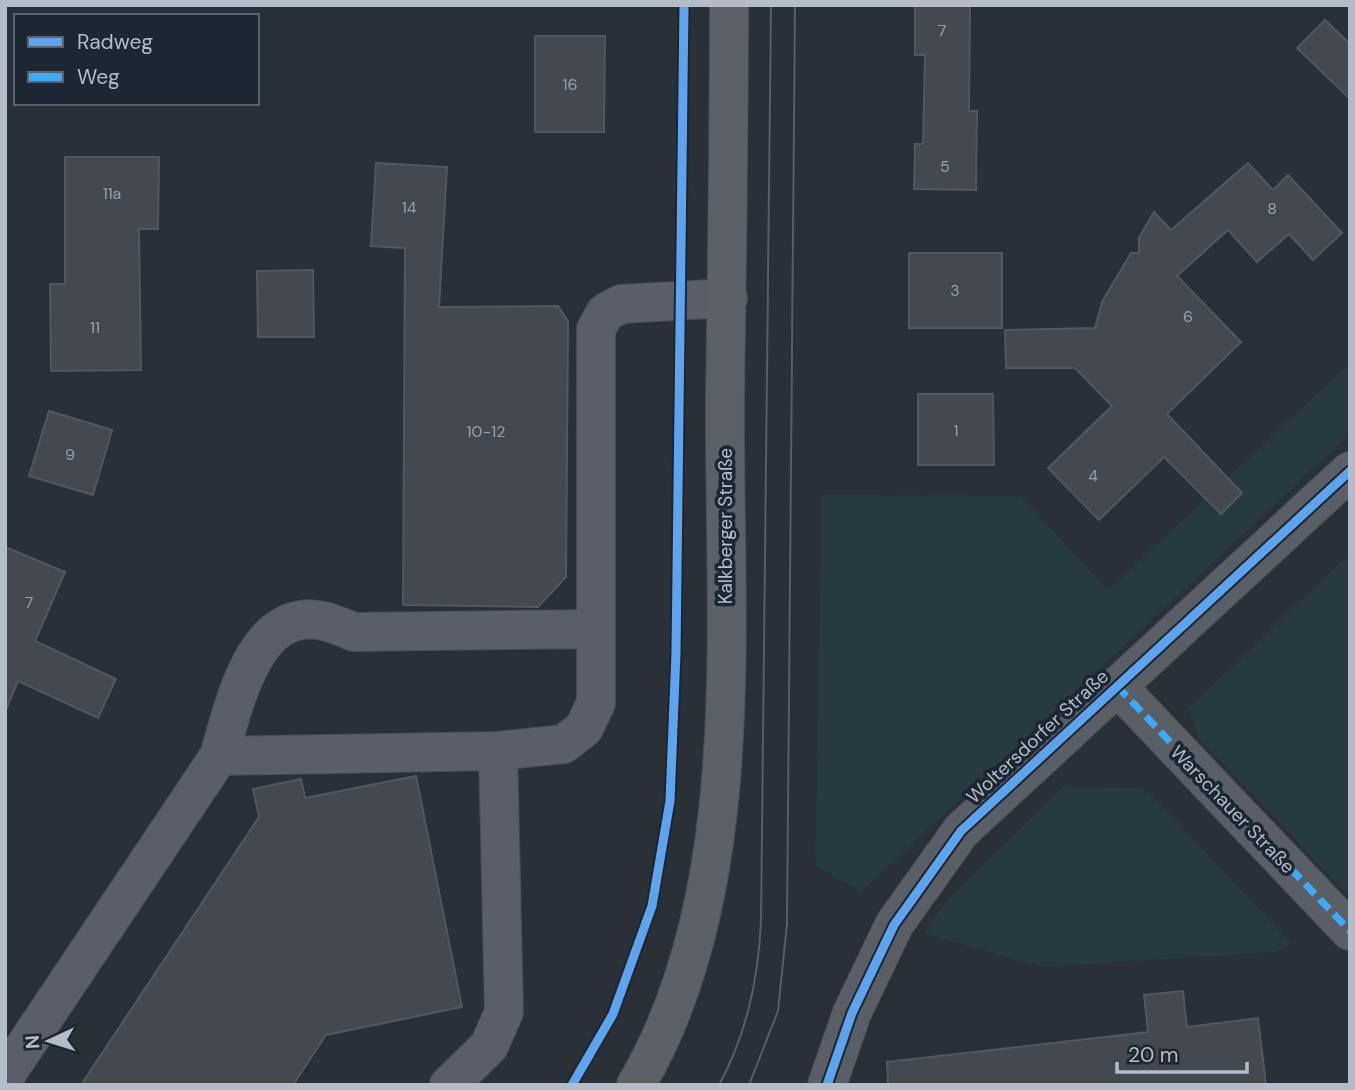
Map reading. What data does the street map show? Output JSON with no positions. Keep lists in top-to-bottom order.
{
  "streets": {
    "main road": ["Kalkberger Straße"],
    "street": ["Woltersdorfer Straße", "Warschauer Straße"]
  },
  "crossings": [
    ["Woltersdorfer Straße", "Warschauer Straße"]
  ],
  "house_numbers": [
    "7",
    "16",
    "5",
    "11a",
    "14",
    "8",
    "3",
    "6",
    "11",
    "1",
    "10-12",
    "9",
    "4",
    "7"
  ],
  "legend": ["Radweg", "Weg"],
  "scale_bar": "20 m",
  "north": "left"
}
